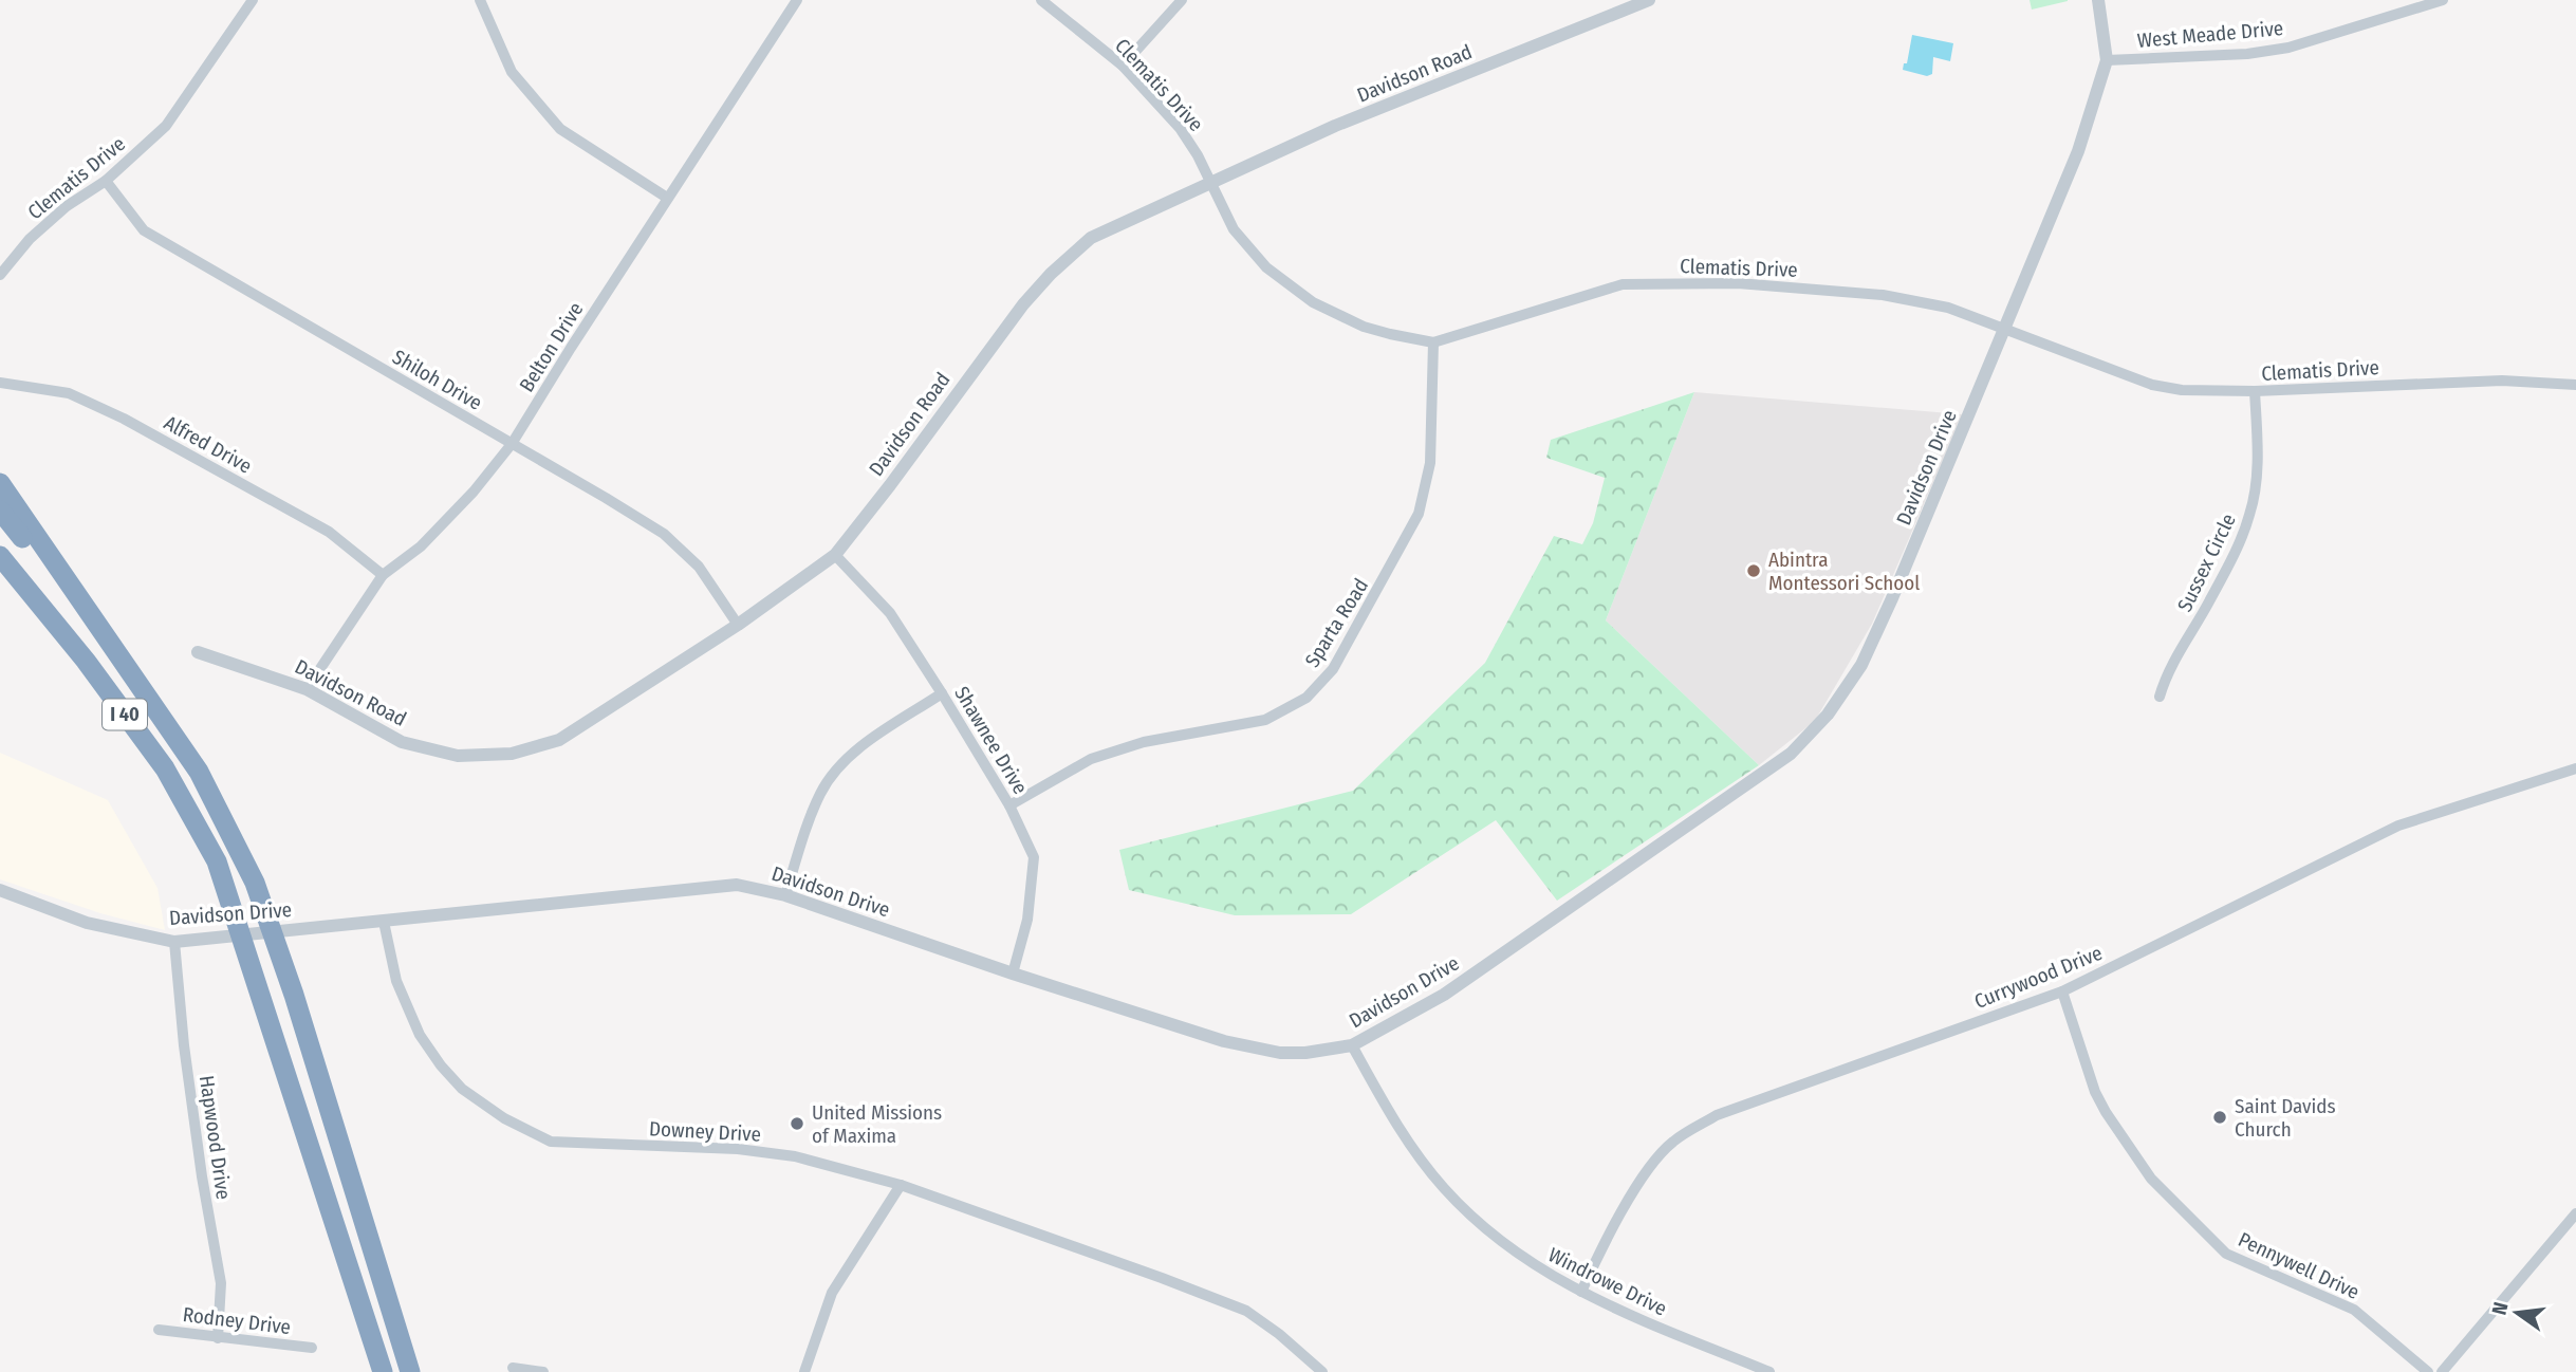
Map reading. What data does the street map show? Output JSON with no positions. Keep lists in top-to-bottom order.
{
  "streets": {
    "highway": ["I 40"],
    "street": [
      "West Meade Drive",
      "Davidson Road",
      "Clematis Drive",
      "Belton Drive",
      "Shiloh Drive",
      "Alfred Drive",
      "Davidson Drive",
      "Sussex Circle",
      "Sparta Road",
      "Shawnee Drive",
      "Currywood Drive",
      "Downey Drive",
      "Hapwood Drive",
      "Pennywell Drive",
      "Windrowe Drive",
      "Rodney Drive"
    ]
  },
  "crossings": [
    ["West Meade Drive", "Davidson Drive"],
    ["Davidson Road", "Clematis Drive"],
    ["Davidson Road", "Belton Drive"],
    ["Davidson Road", "Shiloh Drive"],
    ["Davidson Road", "Shawnee Drive"],
    ["Clematis Drive", "Shiloh Drive"],
    ["Clematis Drive", "Davidson Drive"],
    ["Clematis Drive", "Sussex Circle"],
    ["Clematis Drive", "Sparta Road"],
    ["Belton Drive", "Shiloh Drive"],
    ["Belton Drive", "Alfred Drive"],
    ["Davidson Drive", "Shawnee Drive"],
    ["Davidson Drive", "Downey Drive"],
    ["Davidson Drive", "Hapwood Drive"],
    ["Davidson Drive", "Windrowe Drive"],
    ["Sparta Road", "Shawnee Drive"],
    ["Currywood Drive", "Pennywell Drive"],
    ["Currywood Drive", "Windrowe Drive"],
    ["Hapwood Drive", "Rodney Drive"]
  ],
  "places": ["Abintra Montessori School", "Saint Davids Church", "United Missions of Maxima"],
  "north": "left"
}
